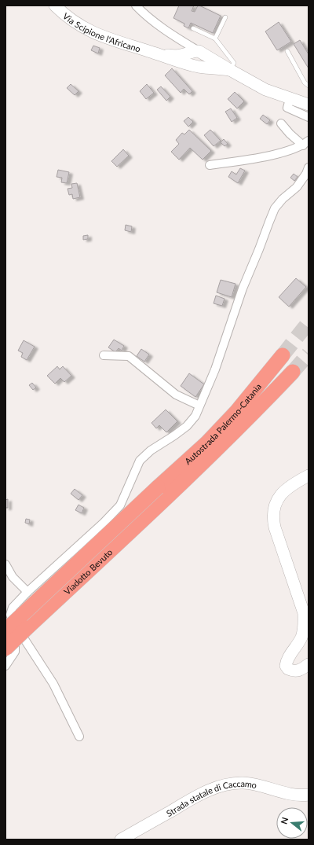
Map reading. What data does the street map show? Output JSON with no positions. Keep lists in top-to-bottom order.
{
  "streets": {
    "highway": ["Autostrada Palermo-Catania", "Viadotto Bevuto"],
    "main road": ["Via Scipione l'Africano", "Strada statale di Caccamo"]
  },
  "crossings": [
    ["Autostrada Palermo-Catania", "Viadotto Bevuto"]
  ],
  "north": "left"
}
